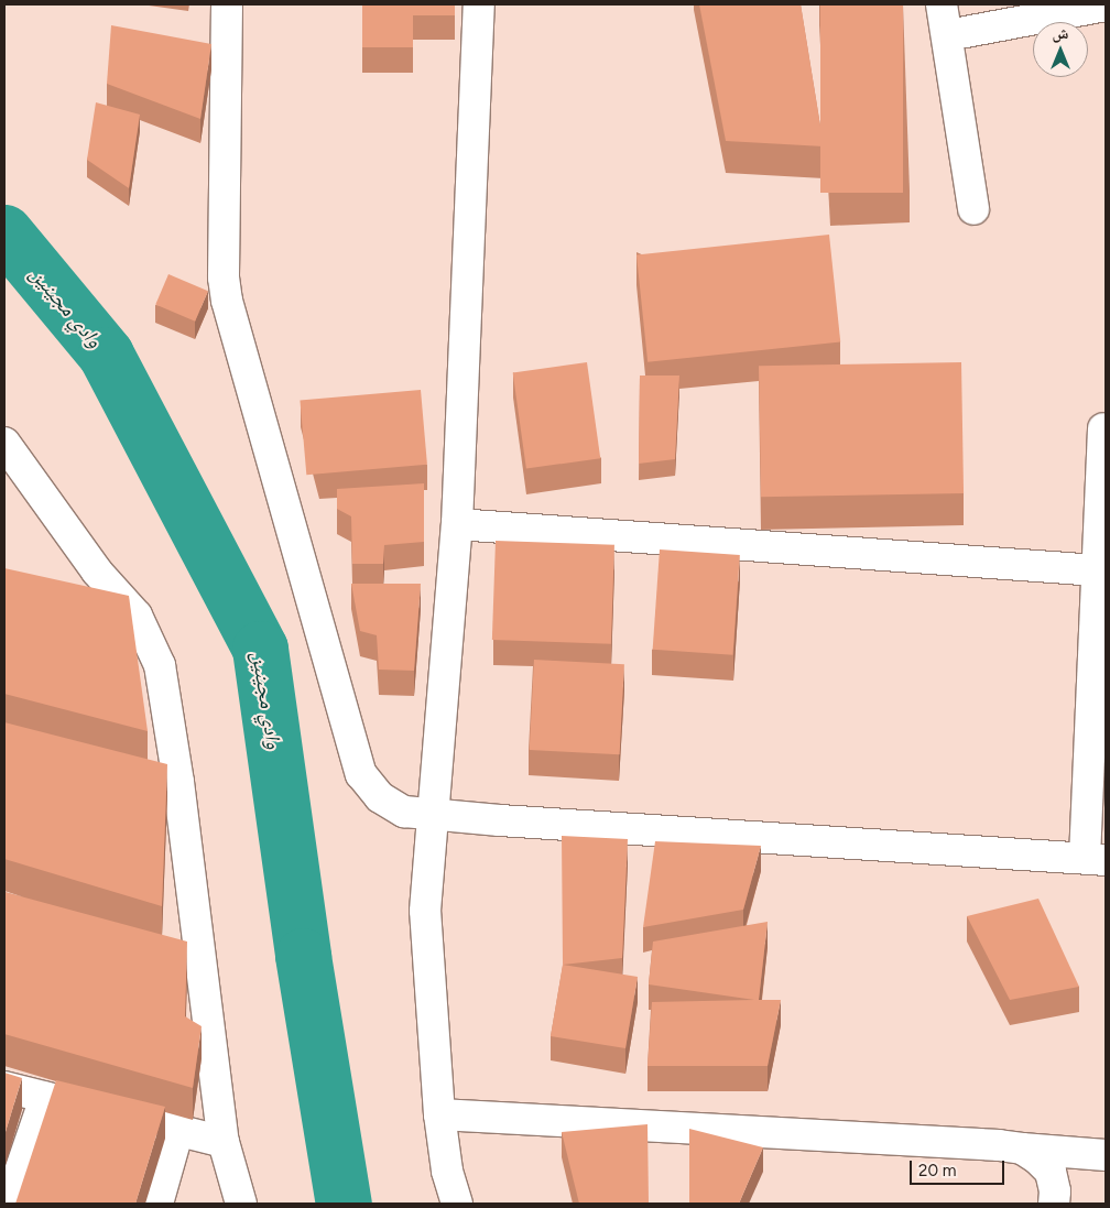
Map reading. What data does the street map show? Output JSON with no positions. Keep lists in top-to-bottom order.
{
  "water": ["وادي مجينين"],
  "scale_bar": "20 m",
  "north": "top"
}
